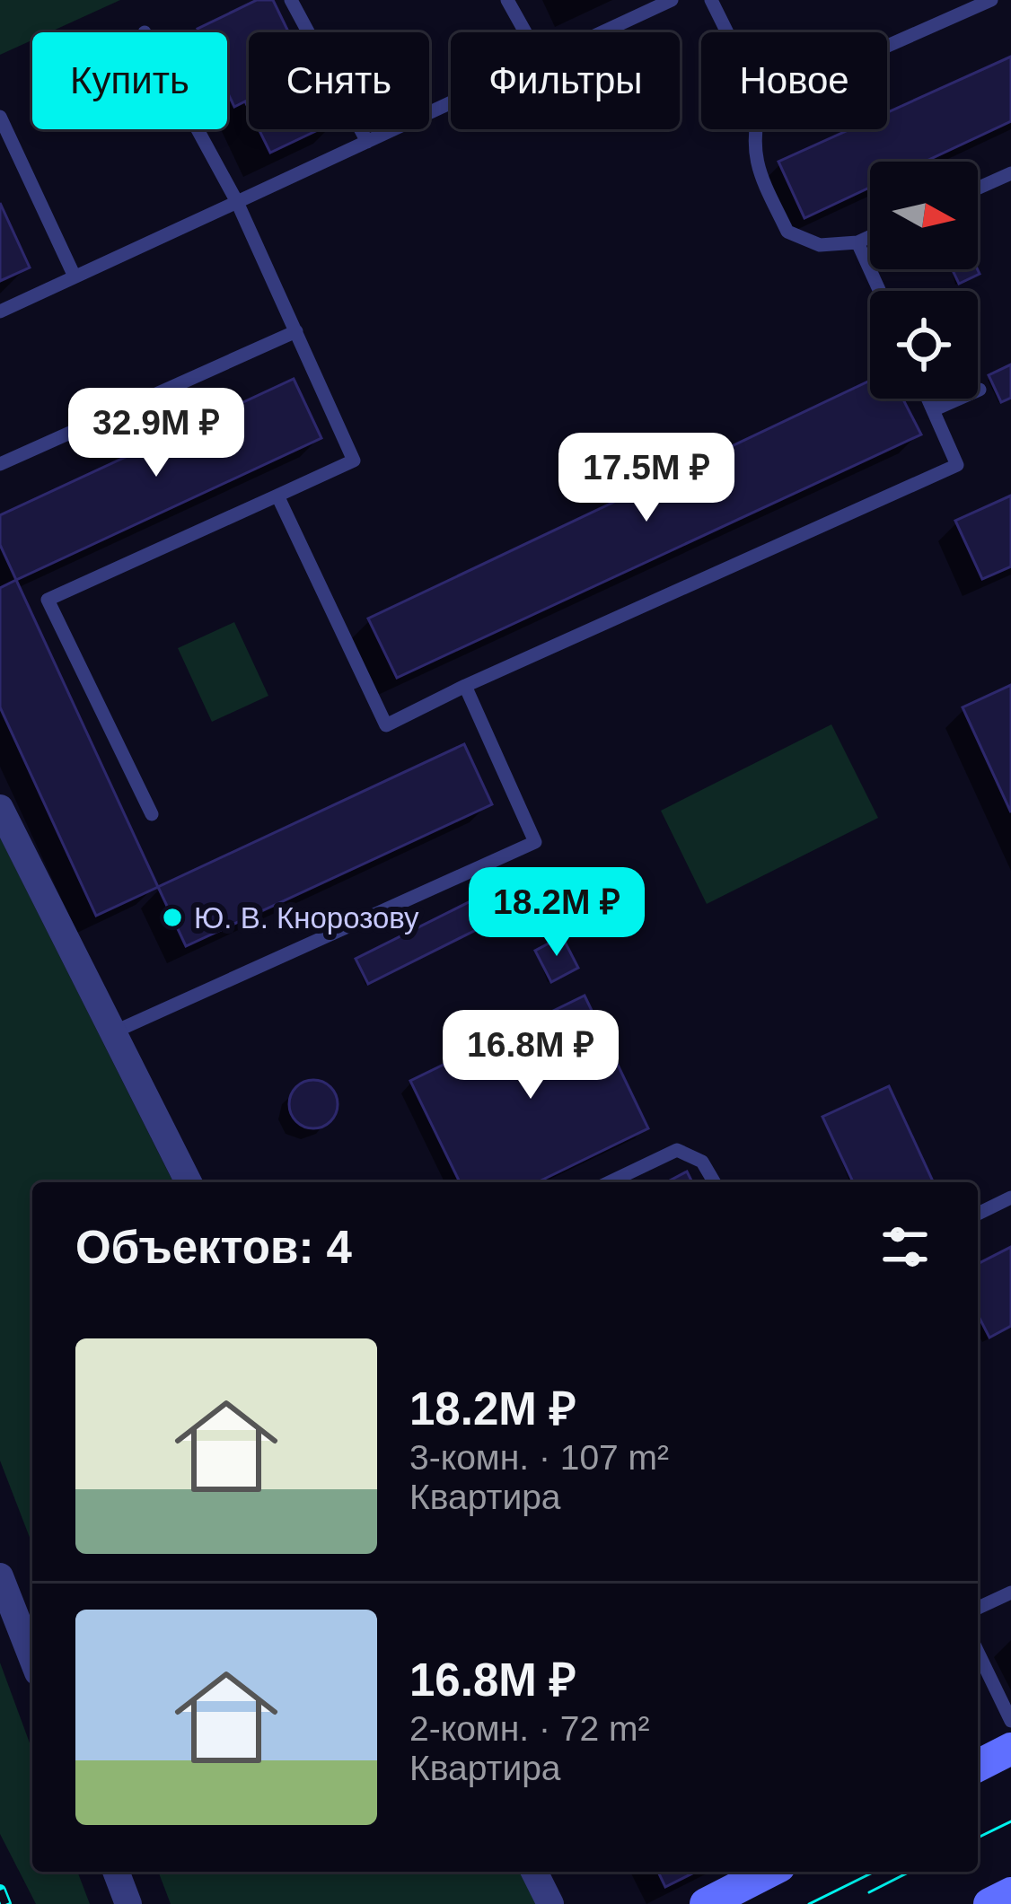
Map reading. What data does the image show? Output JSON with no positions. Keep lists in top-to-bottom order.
{
  "places": ["Ю. В. Кнорозову"],
  "north": "right",
  "page": {
    "chip": [
      "Купить",
      "Снять",
      "Фильтры",
      "Новое"
    ],
    "price": [
      "32.9M ₽",
      "17.5M ₽",
      "18.2M ₽",
      "16.8M ₽"
    ],
    "heading": "Объектов: 4",
    "list": [
      {
        "name": "18.2M ₽",
        "note": "3-комн. · 107 m² · Квартира"
      },
      {
        "name": "16.8M ₽",
        "note": "2-комн. · 72 m² · Квартира"
      }
    ]
  }
}
